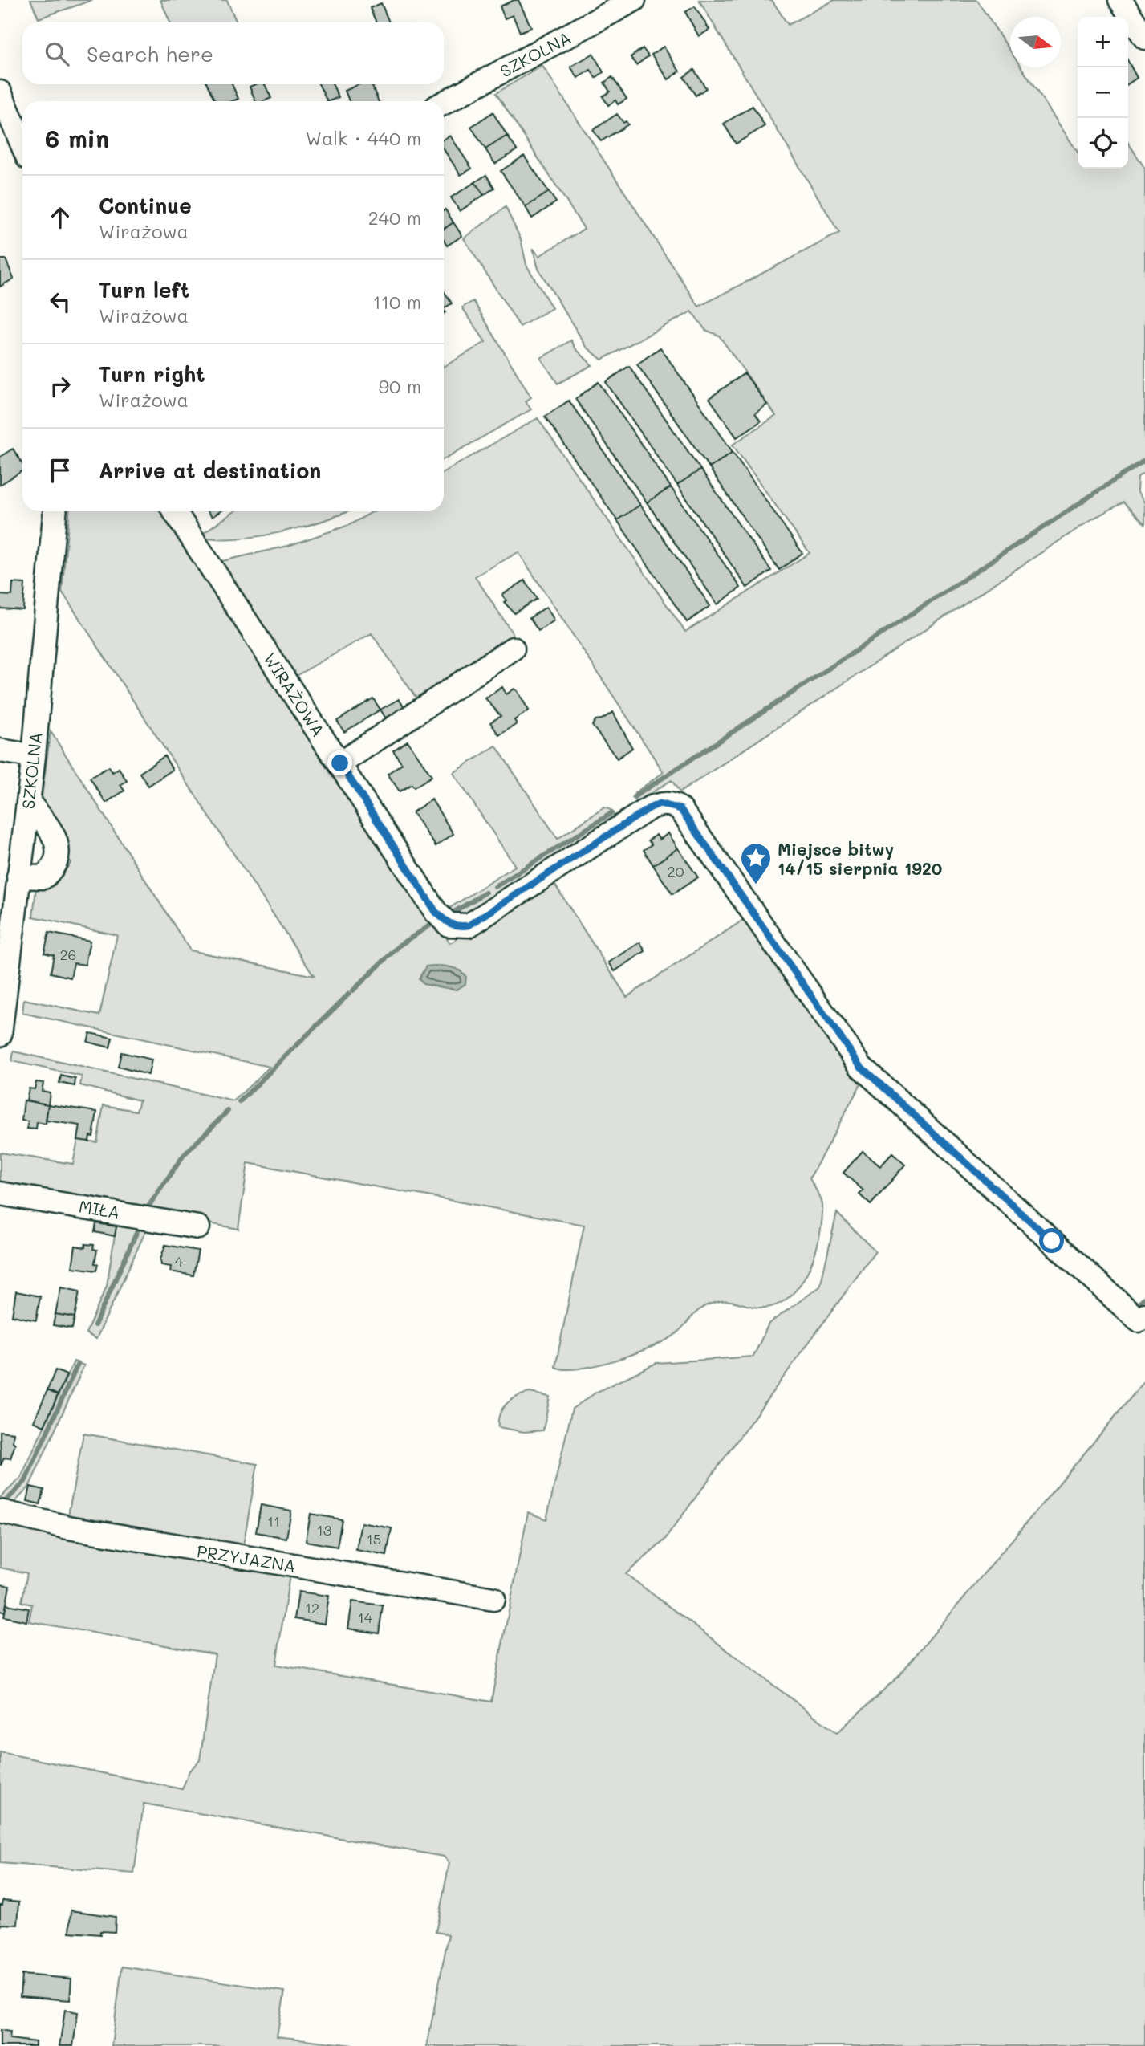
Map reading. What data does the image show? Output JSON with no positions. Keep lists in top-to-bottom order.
{
  "streets": {
    "street": [
      "SZKOLNA",
      "WIRAŻOWA",
      "MIŁA",
      "PRZYJAZNA"
    ]
  },
  "places": {
    "place": ["Miejsce bitwy 14/15 sierpnia 1920"]
  },
  "house_numbers": [
    "20",
    "26",
    "4",
    "11",
    "13",
    "15",
    "12",
    "14"
  ],
  "north": "right",
  "page": {
    "map_buttons": ["+", "−"],
    "search": "Search here",
    "heading": ["6 min", "Walk · 440 m"],
    "list": [
      ["Continue", "Wirażowa", "240 m"],
      ["Turn left", "Wirażowa", "110 m"],
      ["Turn right", "Wirażowa", "90 m"],
      "Arrive at destination"
    ]
  }
}
